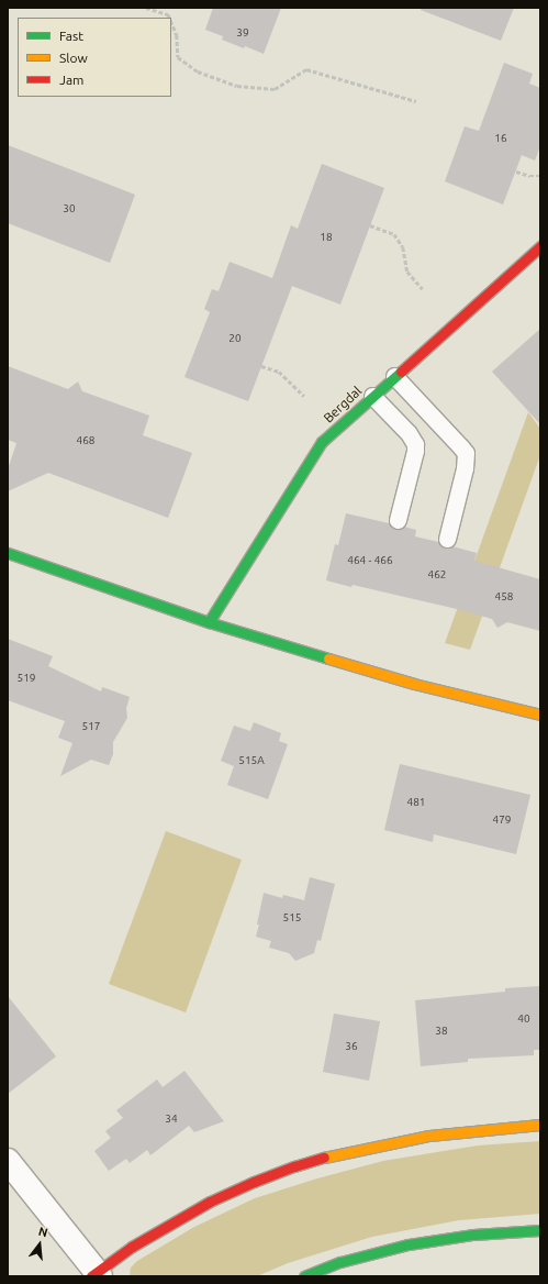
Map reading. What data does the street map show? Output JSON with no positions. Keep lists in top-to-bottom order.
{
  "streets": {
    "street": ["Bergdal"]
  },
  "house_numbers": [
    "39",
    "16",
    "30",
    "18",
    "20",
    "468",
    "464 - 466",
    "462",
    "458",
    "519",
    "517",
    "515A",
    "481",
    "479",
    "515",
    "40",
    "38",
    "36",
    "34"
  ],
  "legend": ["Fast", "Slow", "Jam"],
  "north": "top"
}
